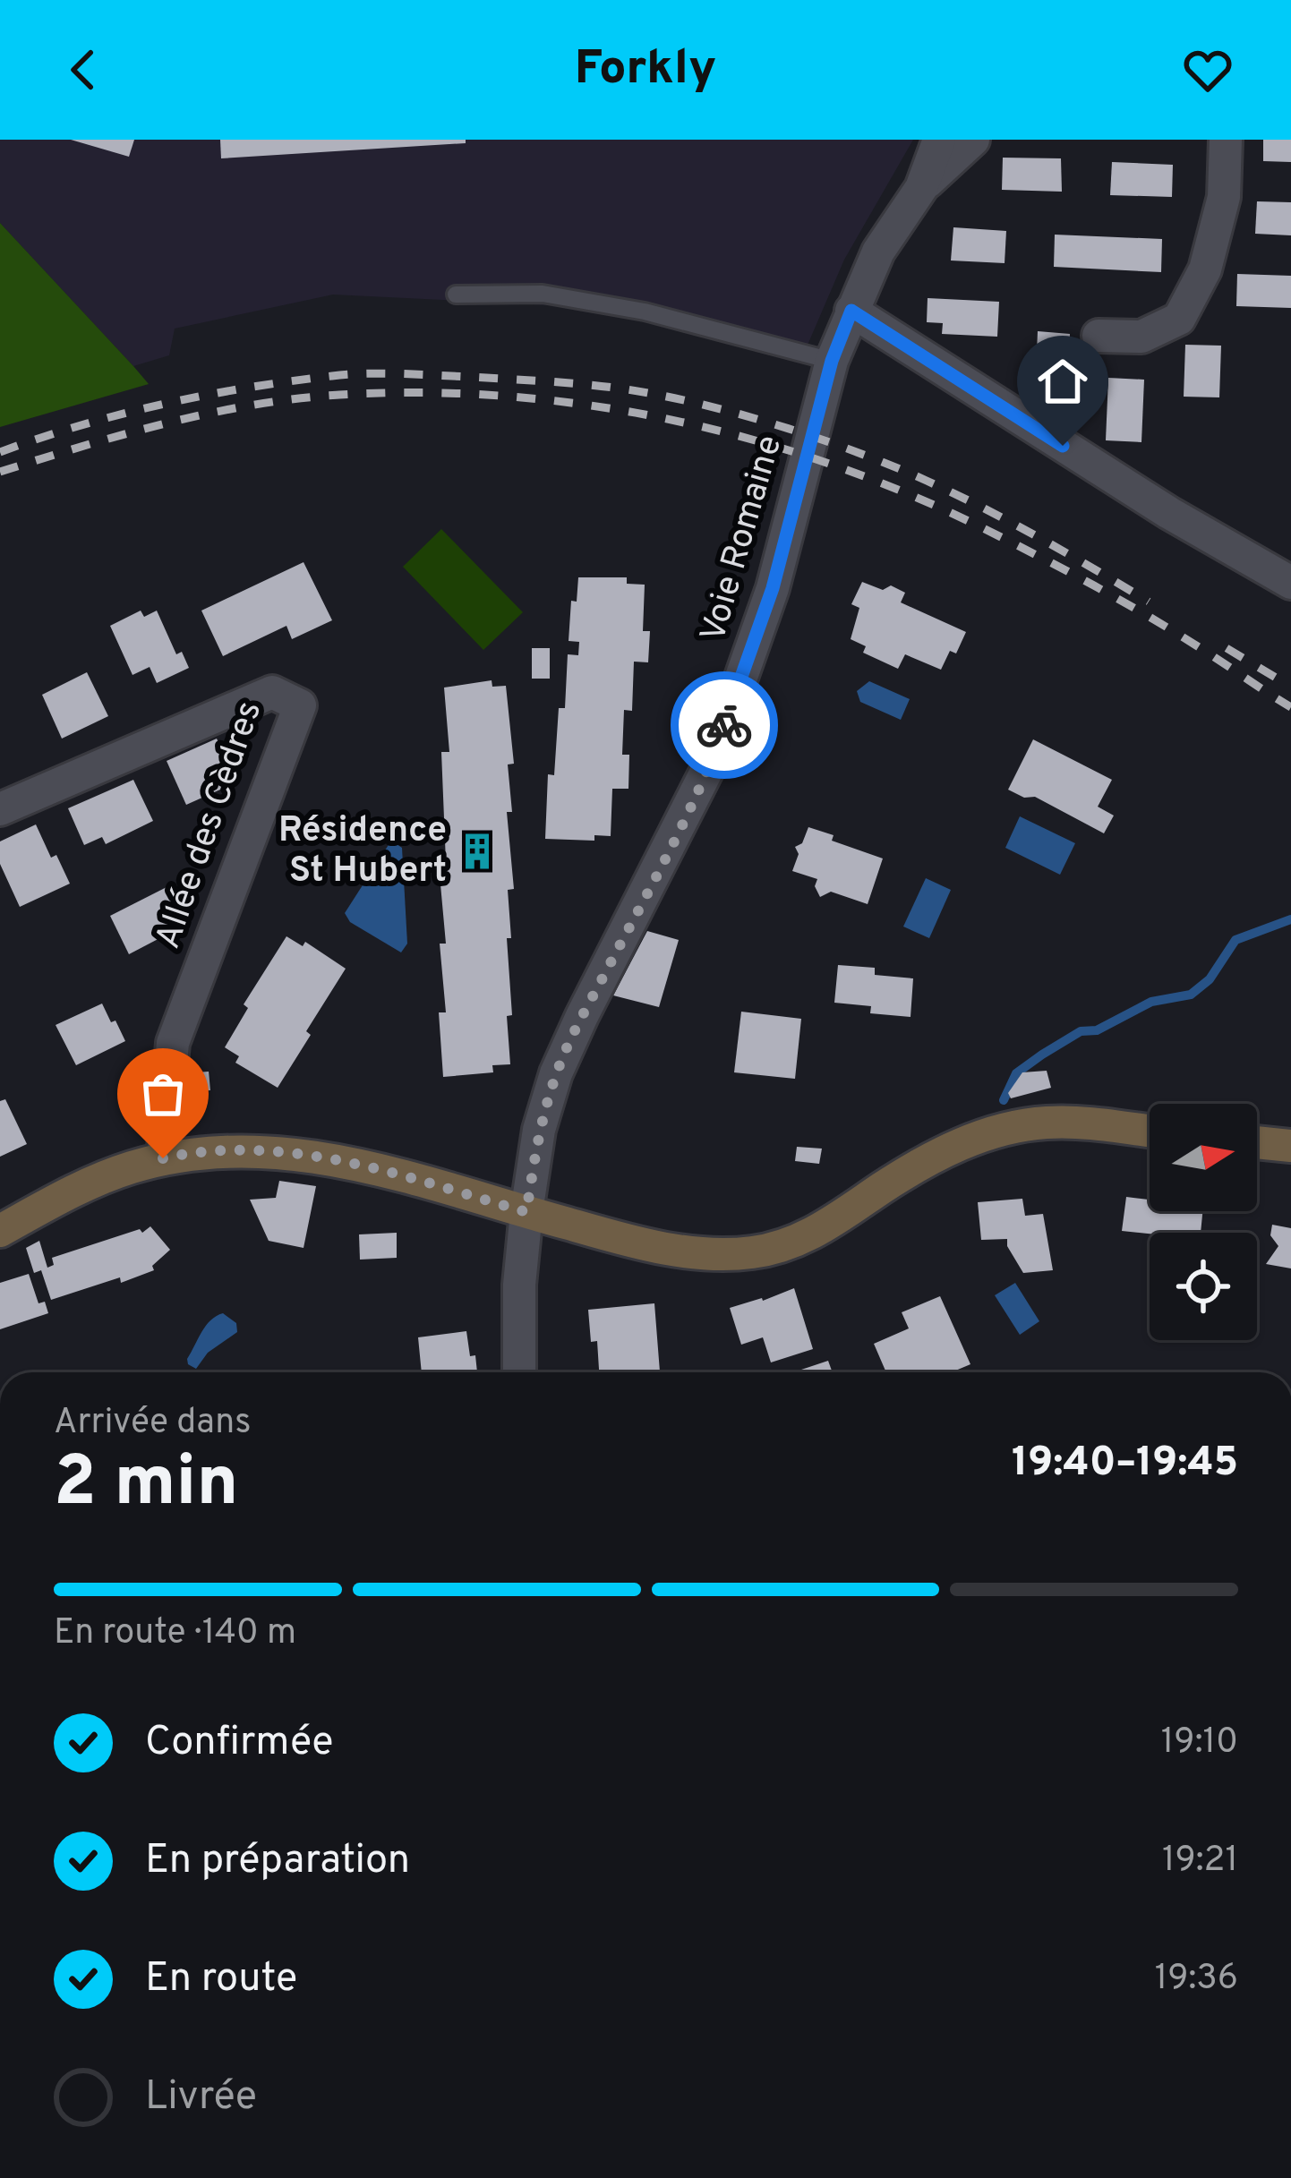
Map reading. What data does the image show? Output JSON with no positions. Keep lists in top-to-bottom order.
{
  "streets": {
    "street": ["Voie Romaine", "Allée des Cèdres"]
  },
  "places": {
    "building": ["Résidence St Hubert"]
  },
  "north": "right",
  "page": {
    "header": "Forkly",
    "heading": ["2 min", "Arrivée dans", "19:40–19:45"],
    "bar": "En route · 140 m",
    "list": [
      ["Confirmée", "19:10"],
      ["En préparation", "19:21"],
      ["En route", "19:36"],
      "Livrée"
    ]
  }
}
